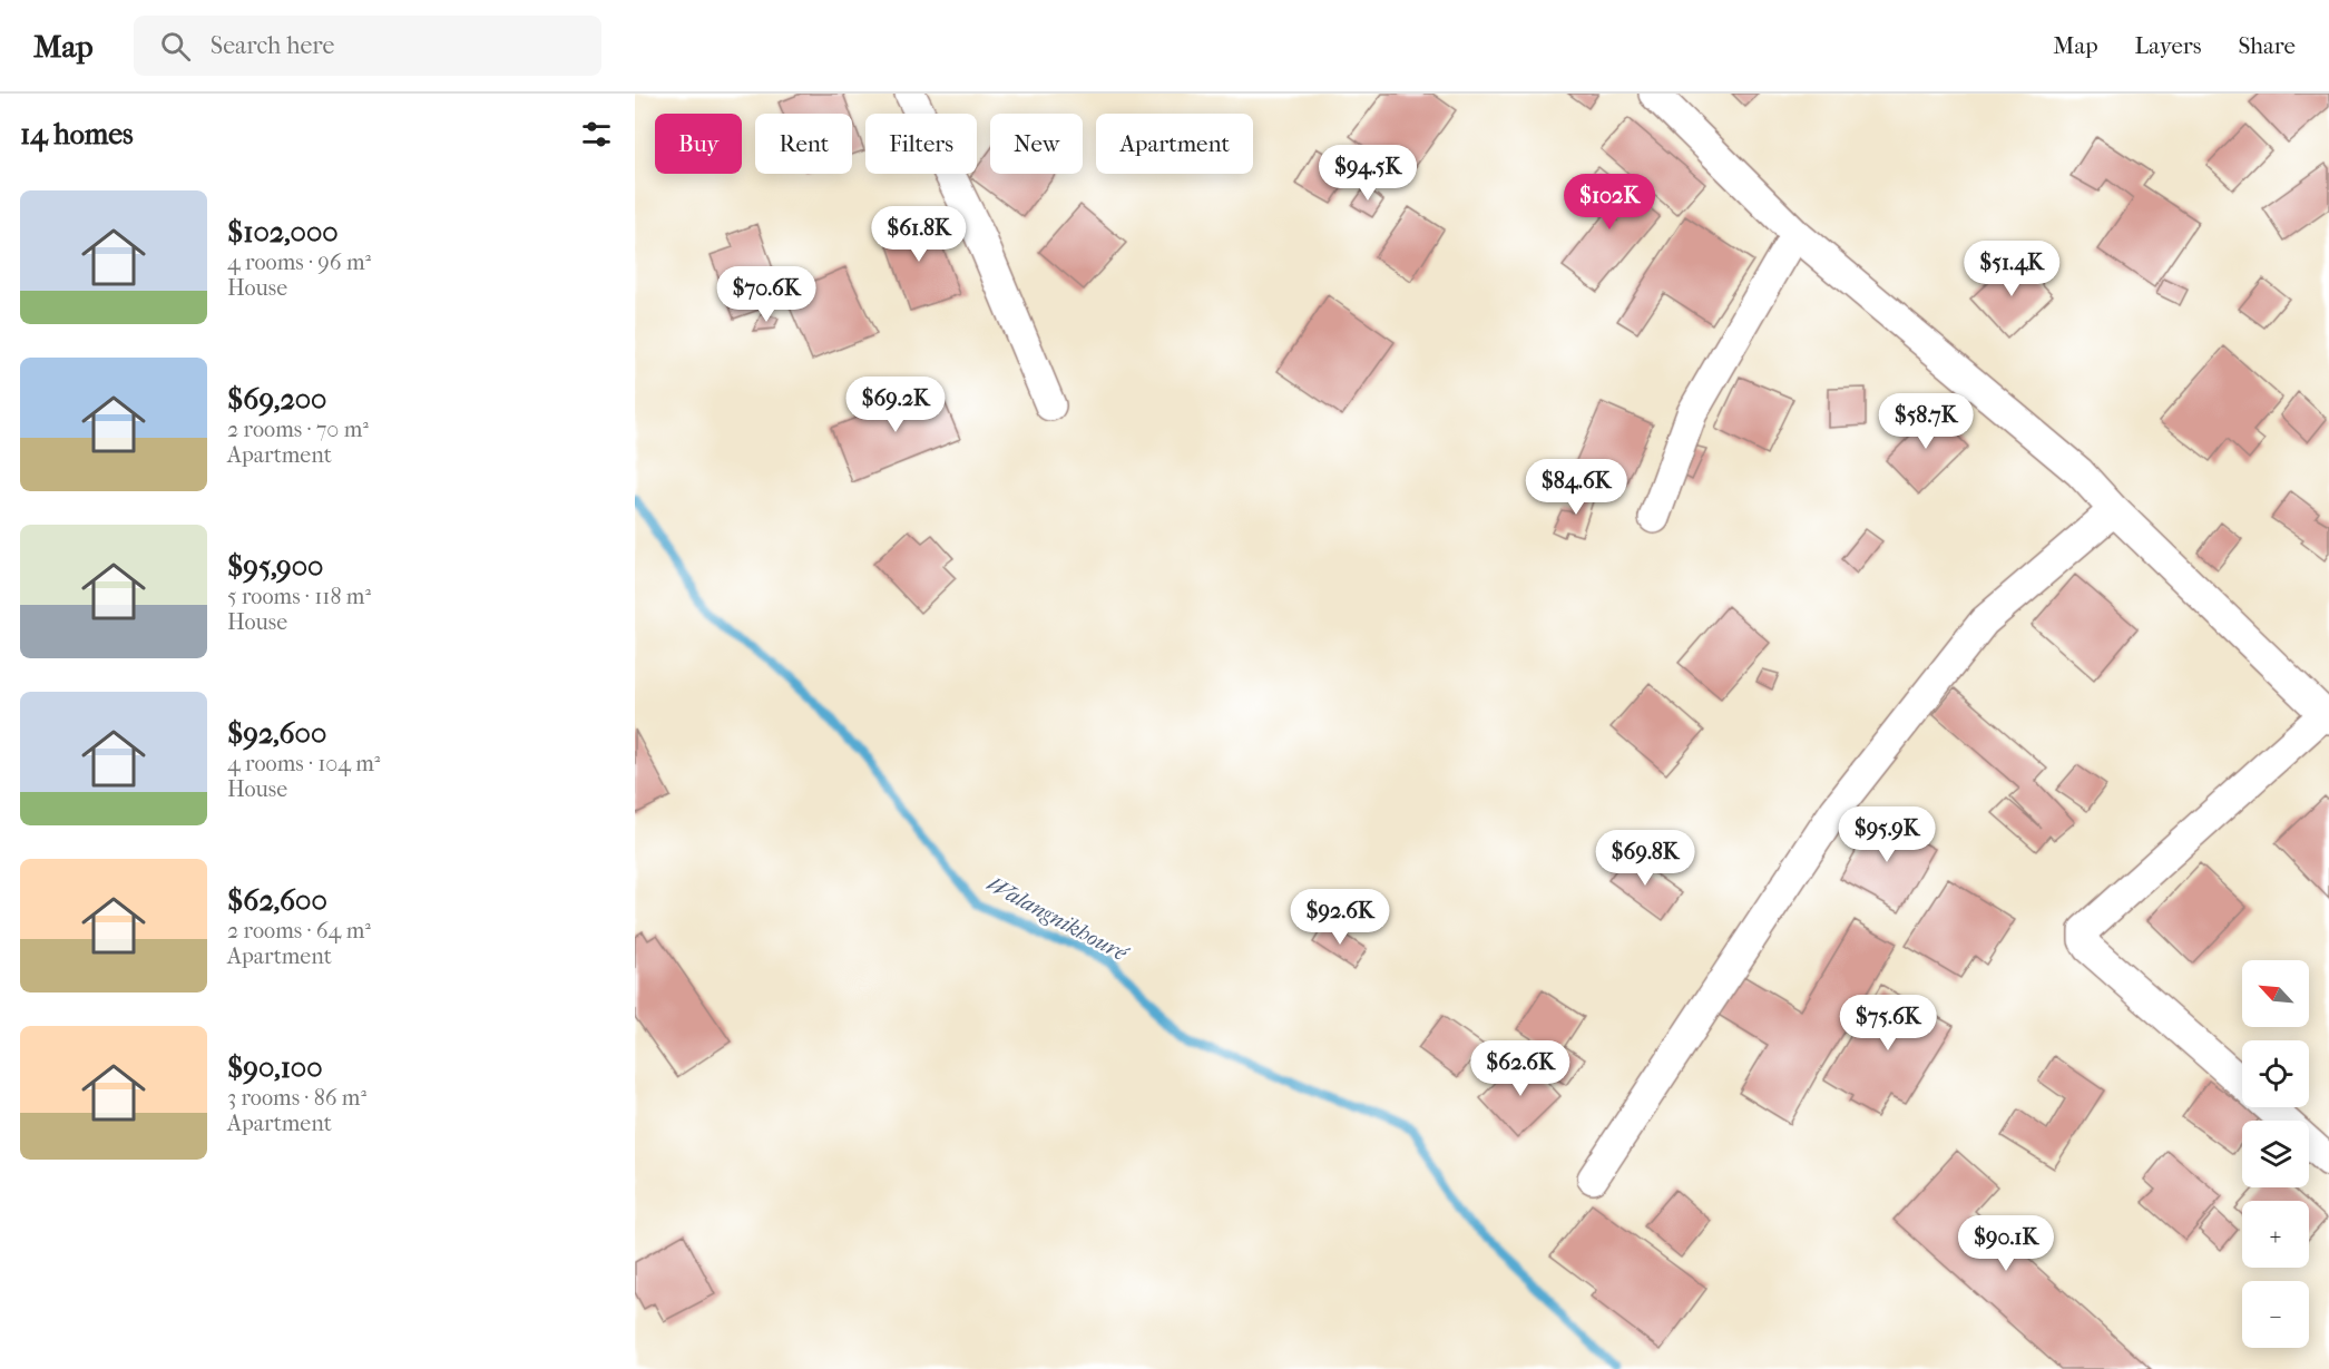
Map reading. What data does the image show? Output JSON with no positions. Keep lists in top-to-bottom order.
{
  "water": ["Walangnikhouré"],
  "north": "top left",
  "page": {
    "header": "Map",
    "search": "Search here",
    "nav": ["Map", "Layers", "Share"],
    "heading": "14 homes",
    "chip": [
      "Buy",
      "Rent",
      "Filters",
      "New",
      "Apartment"
    ],
    "price": [
      "$94.5K",
      "$102K",
      "$61.8K",
      "$51.4K",
      "$70.6K",
      "$69.2K",
      "$58.7K",
      "$84.6K",
      "$95.9K",
      "$69.8K",
      "$92.6K",
      "$75.6K",
      "$62.6K",
      "$90.1K"
    ],
    "list": [
      {
        "name": "$102,000",
        "note": "4 rooms · 96 m² · House"
      },
      {
        "name": "$69,200",
        "note": "2 rooms · 70 m² · Apartment"
      },
      {
        "name": "$95,900",
        "note": "5 rooms · 118 m² · House"
      },
      {
        "name": "$92,600",
        "note": "4 rooms · 104 m² · House"
      },
      {
        "name": "$62,600",
        "note": "2 rooms · 64 m² · Apartment"
      },
      {
        "name": "$90,100",
        "note": "3 rooms · 86 m² · Apartment"
      }
    ],
    "map_buttons": ["+", "−"]
  }
}
